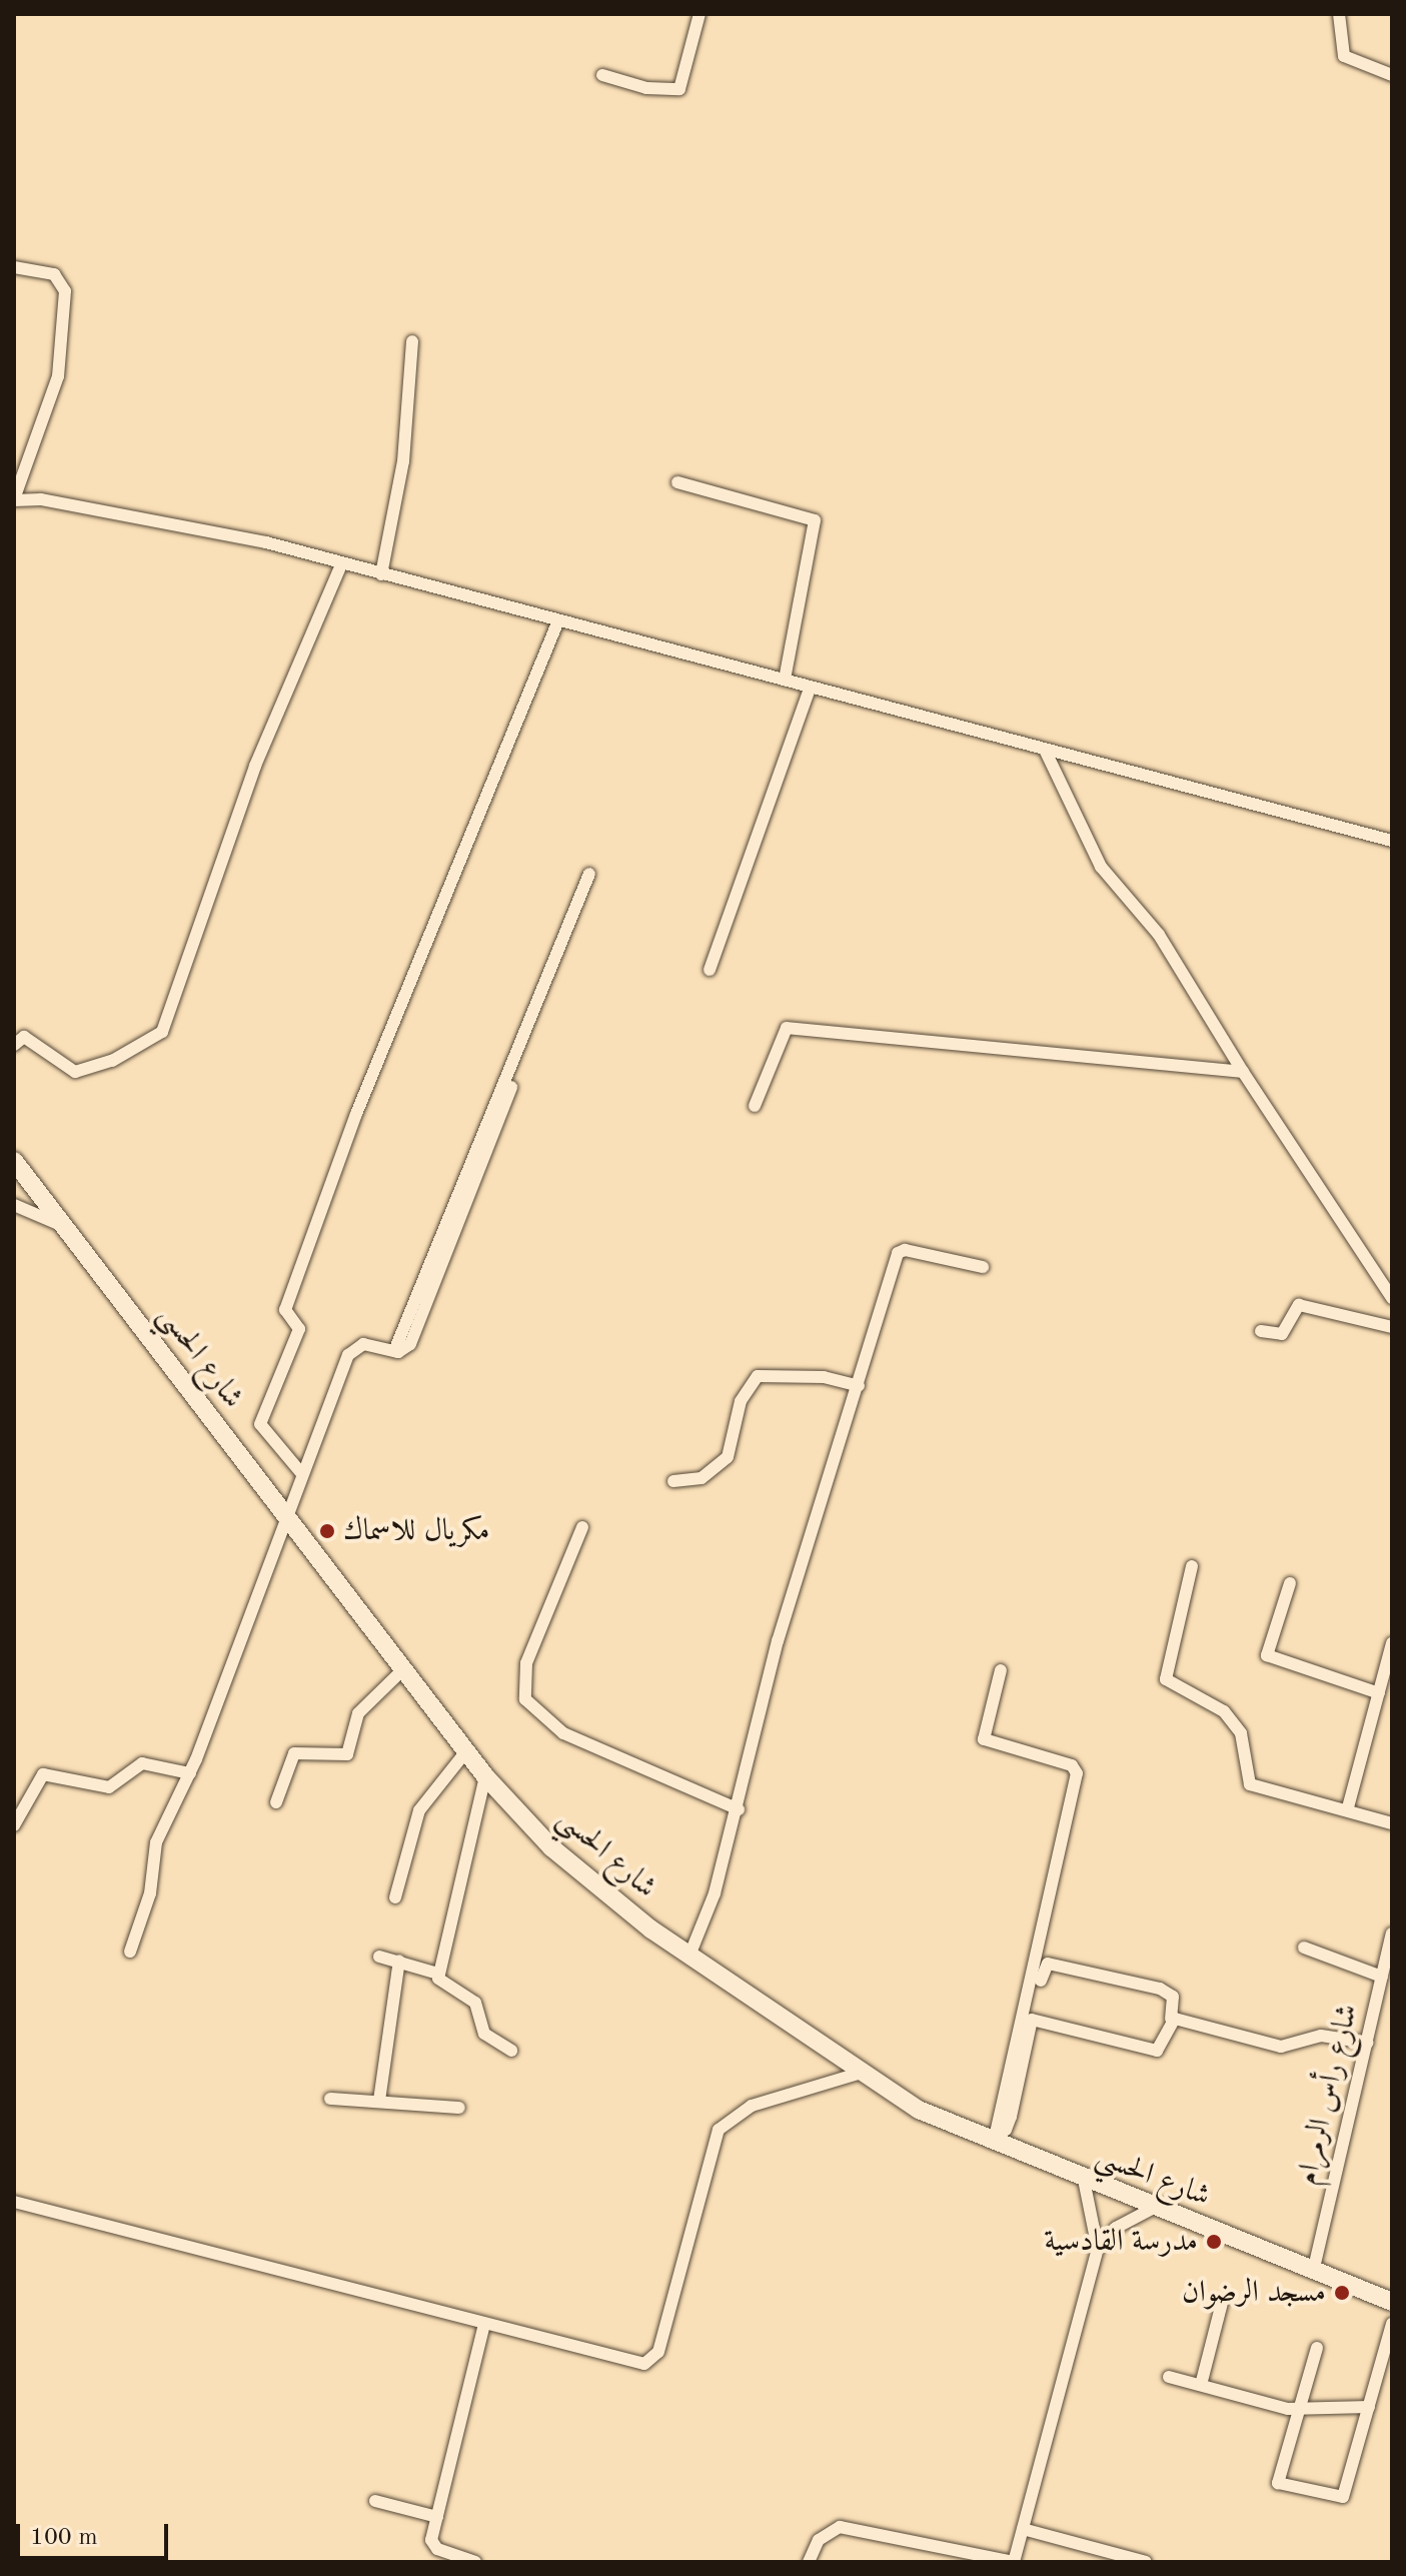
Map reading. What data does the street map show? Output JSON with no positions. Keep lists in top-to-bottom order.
{
  "streets": {
    "street": ["شارع الحسي", "شارع رأس الرمرام"]
  },
  "crossings": [
    ["شارع الحسي", "شارع رأس الرمرام"]
  ],
  "places": ["مكريال للاسماك", "مدرسة القادسية", "مسجد الرضوان"],
  "scale_bar": "100 m"
}
